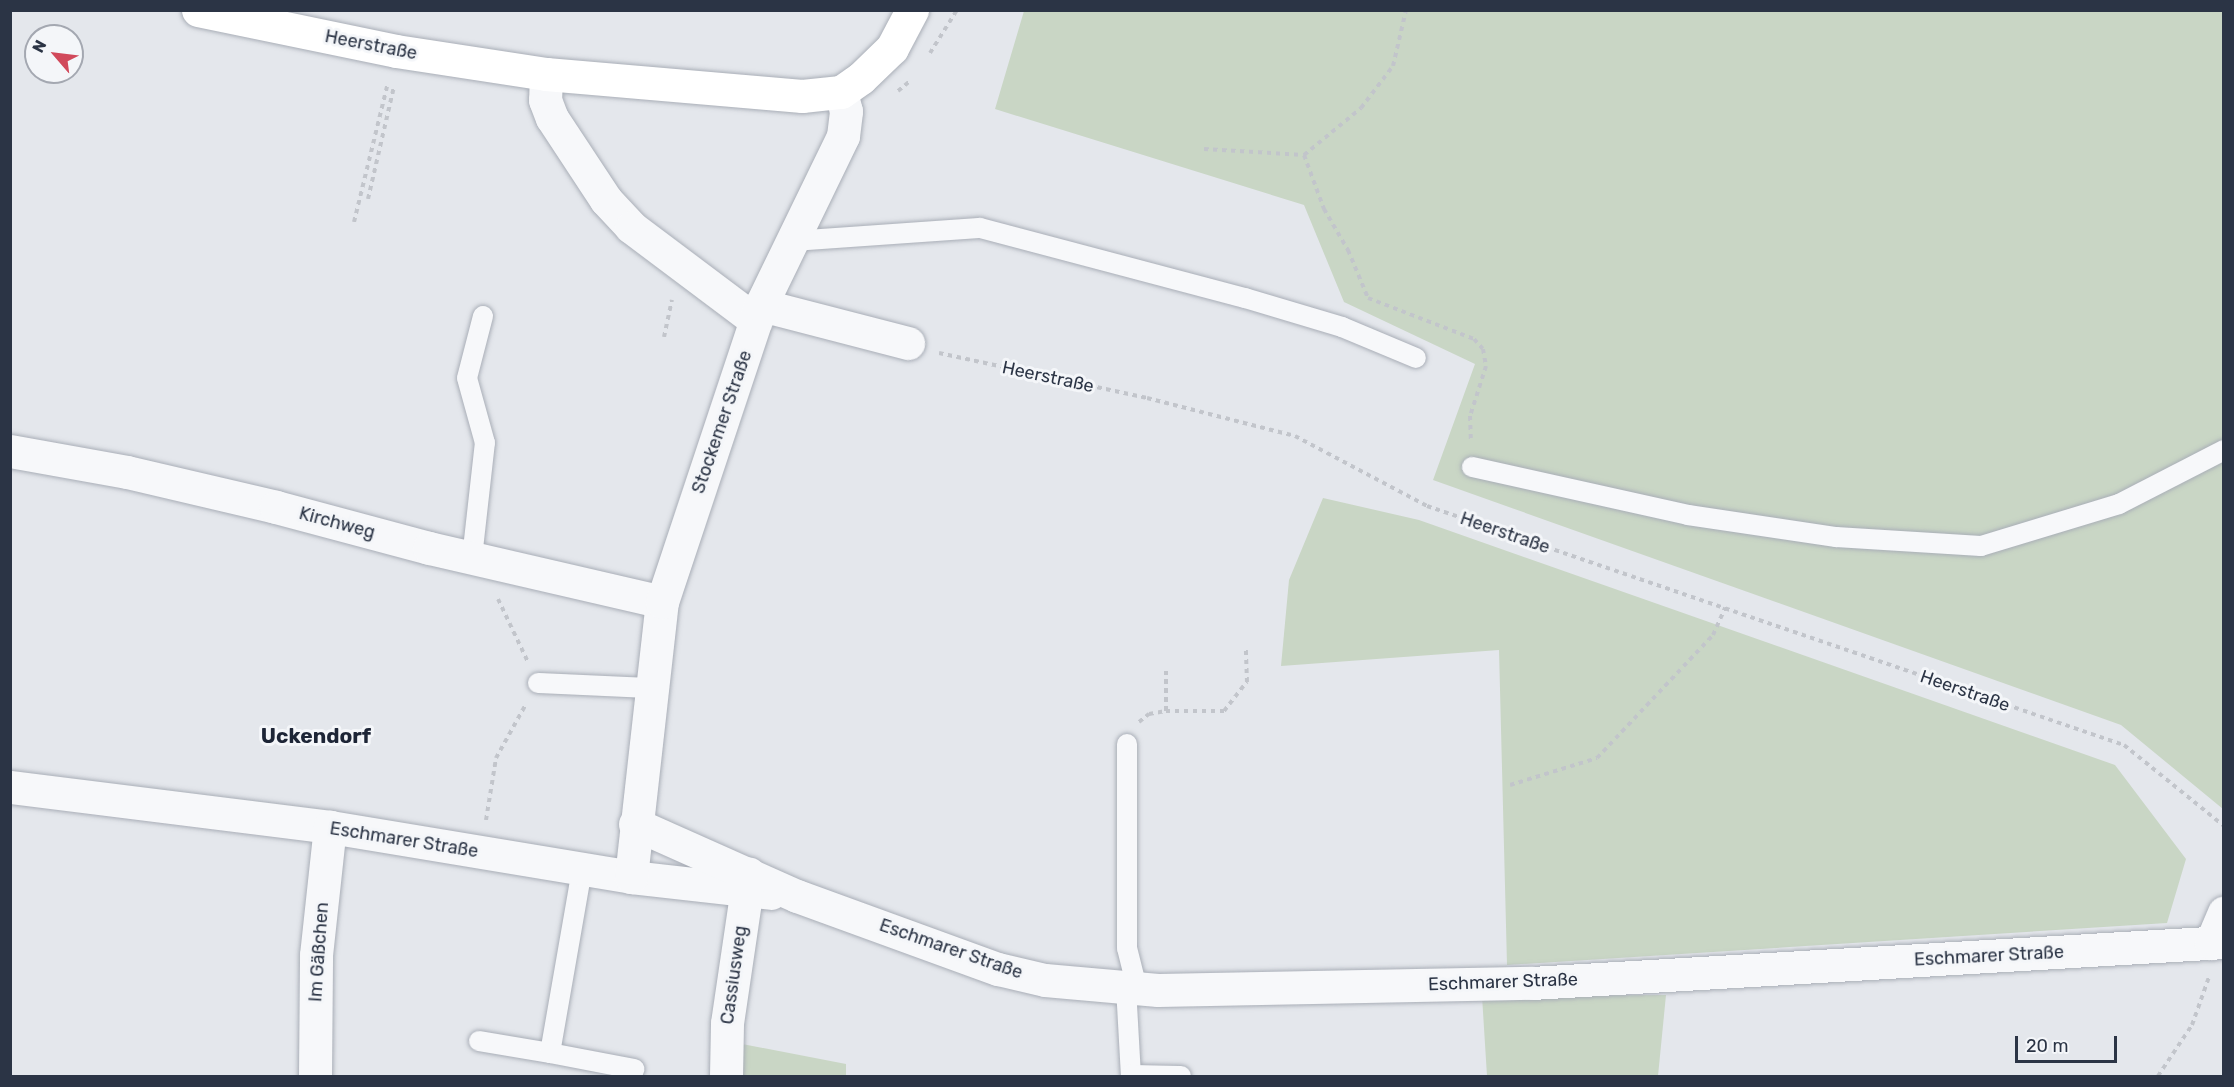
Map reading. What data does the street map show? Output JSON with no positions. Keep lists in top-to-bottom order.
{
  "streets": {
    "main road": ["Heerstraße"],
    "street": [
      "Stockemer Straße",
      "Kirchweg",
      "Eschmarer Straße",
      "Im Gäßchen",
      "Cassiusweg"
    ]
  },
  "crossings": [
    ["Heerstraße", "Stockemer Straße"],
    ["Stockemer Straße", "Kirchweg"],
    ["Stockemer Straße", "Eschmarer Straße"],
    ["Eschmarer Straße", "Im Gäßchen"],
    ["Eschmarer Straße", "Cassiusweg"]
  ],
  "districts": ["Uckendorf"],
  "scale_bar": "20 m",
  "north": "top left"
}
